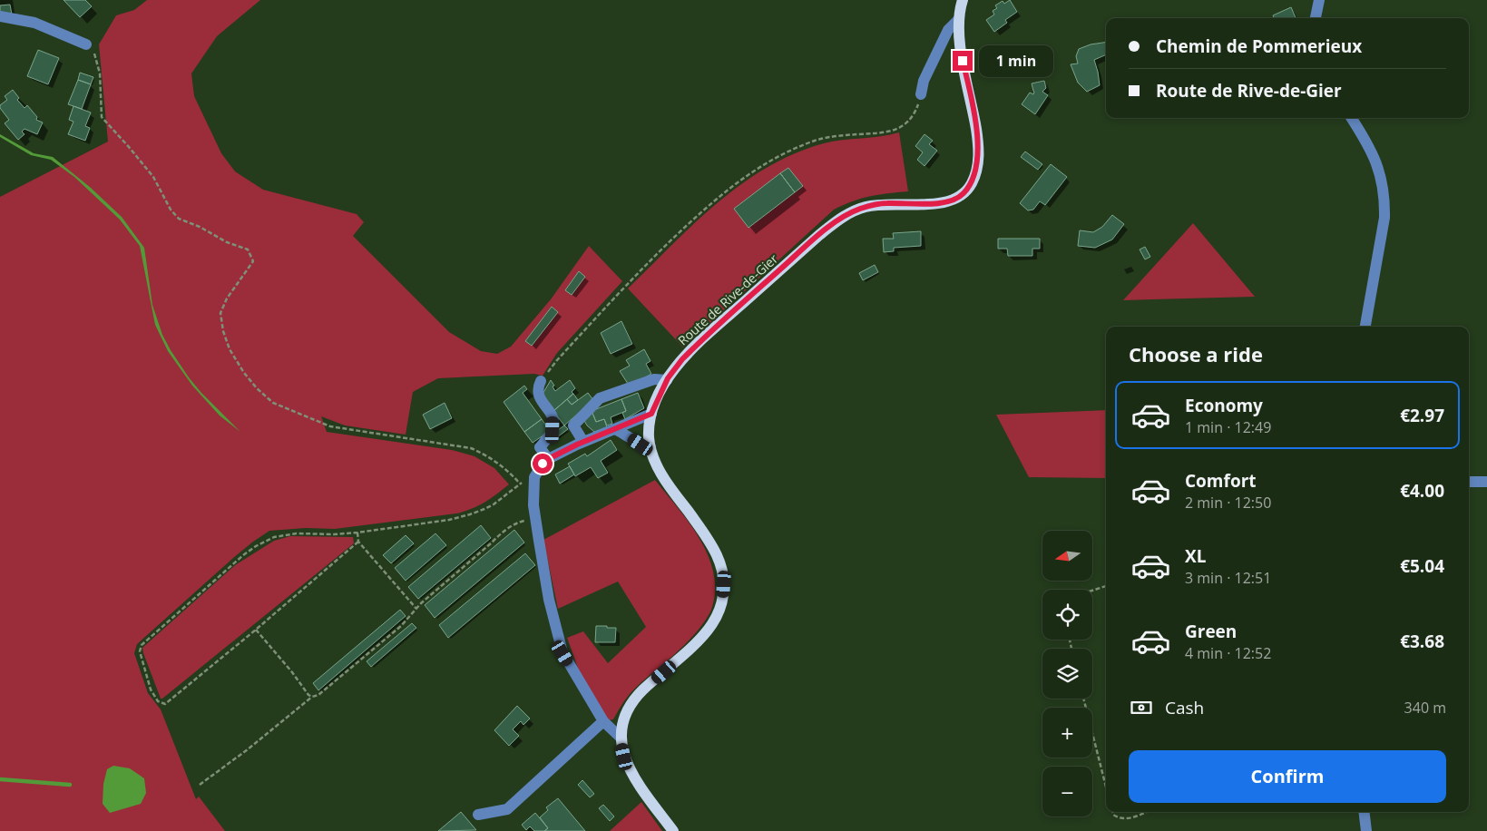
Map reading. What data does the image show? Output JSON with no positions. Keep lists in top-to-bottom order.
{
  "streets": {
    "main road": ["Route de Rive-de-Gier"]
  },
  "north": "left",
  "page": {
    "banner": ["Chemin de Pommerieux", "Route de Rive-de-Gier"],
    "bubble": "1 min",
    "heading": "Choose a ride",
    "list": [
      {
        "name": "Economy",
        "note": "1 min · 12:49",
        "value": "€2.97"
      },
      {
        "name": "Comfort",
        "note": "2 min · 12:50",
        "value": "€4.00"
      },
      {
        "name": "XL",
        "note": "3 min · 12:51",
        "value": "€5.04"
      },
      {
        "name": "Green",
        "note": "4 min · 12:52",
        "value": "€3.68"
      }
    ],
    "map_buttons": ["+", "−"],
    "pay": ["Cash", "340 m"],
    "buttons": "Confirm"
  }
}
